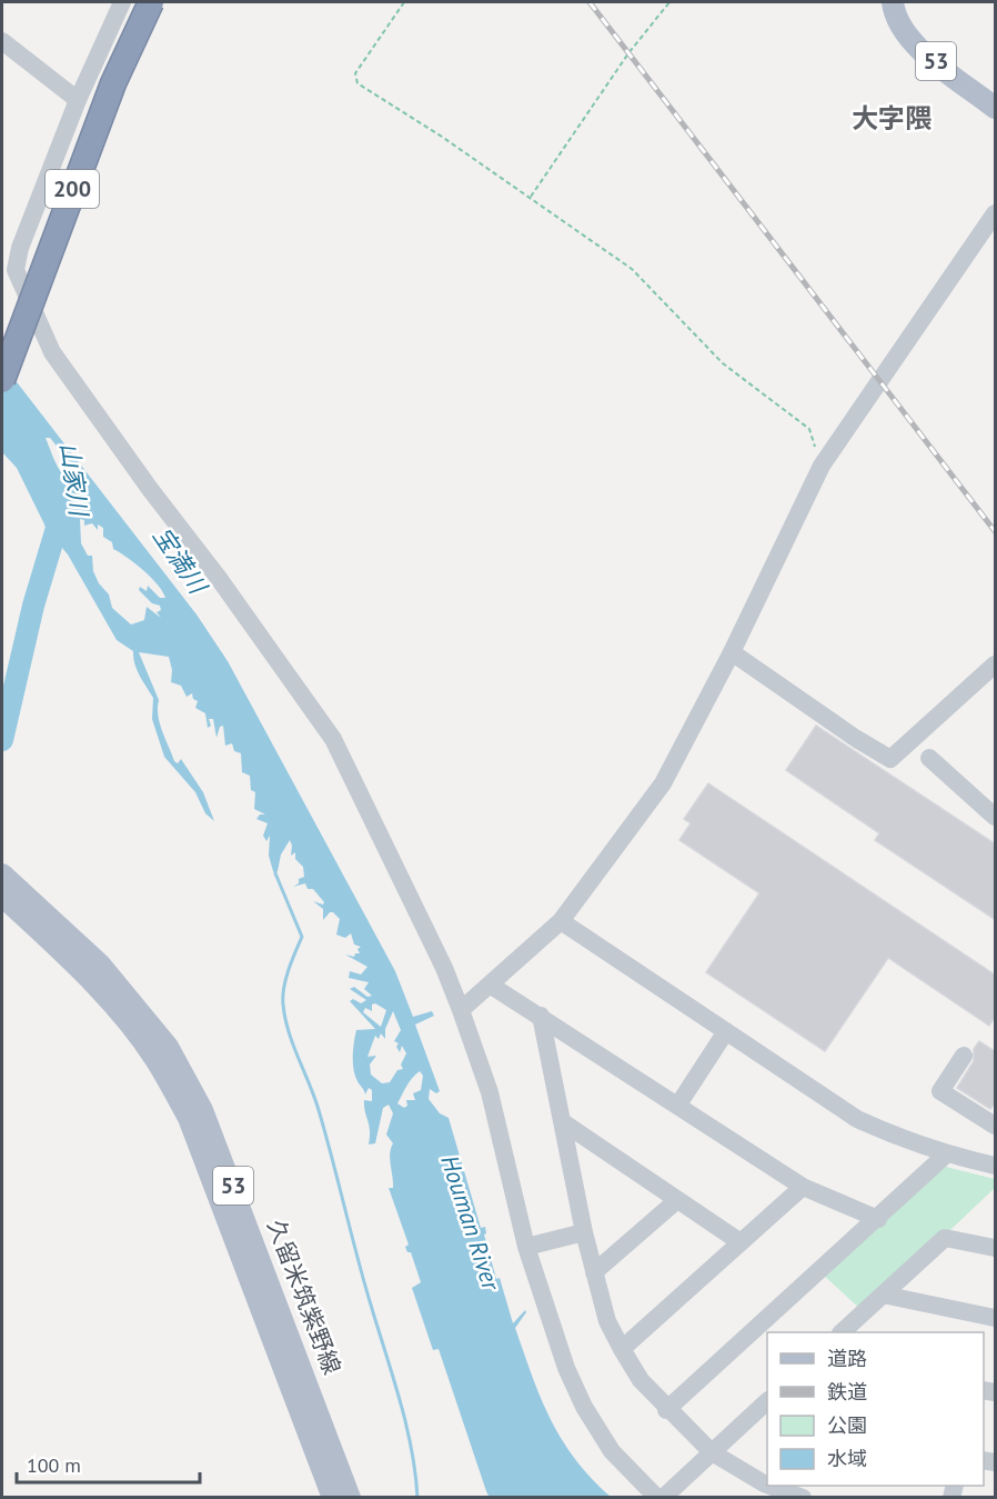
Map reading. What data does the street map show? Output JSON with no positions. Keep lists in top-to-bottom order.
{
  "streets": {
    "highway": ["200"],
    "main road": ["53", "久留米筑紫野線"]
  },
  "districts": ["大字隈"],
  "water": ["山家川", "宝満川", "Houman River"],
  "legend": [
    "道路",
    "鉄道",
    "公園",
    "水域"
  ],
  "scale_bar": "100 m"
}
